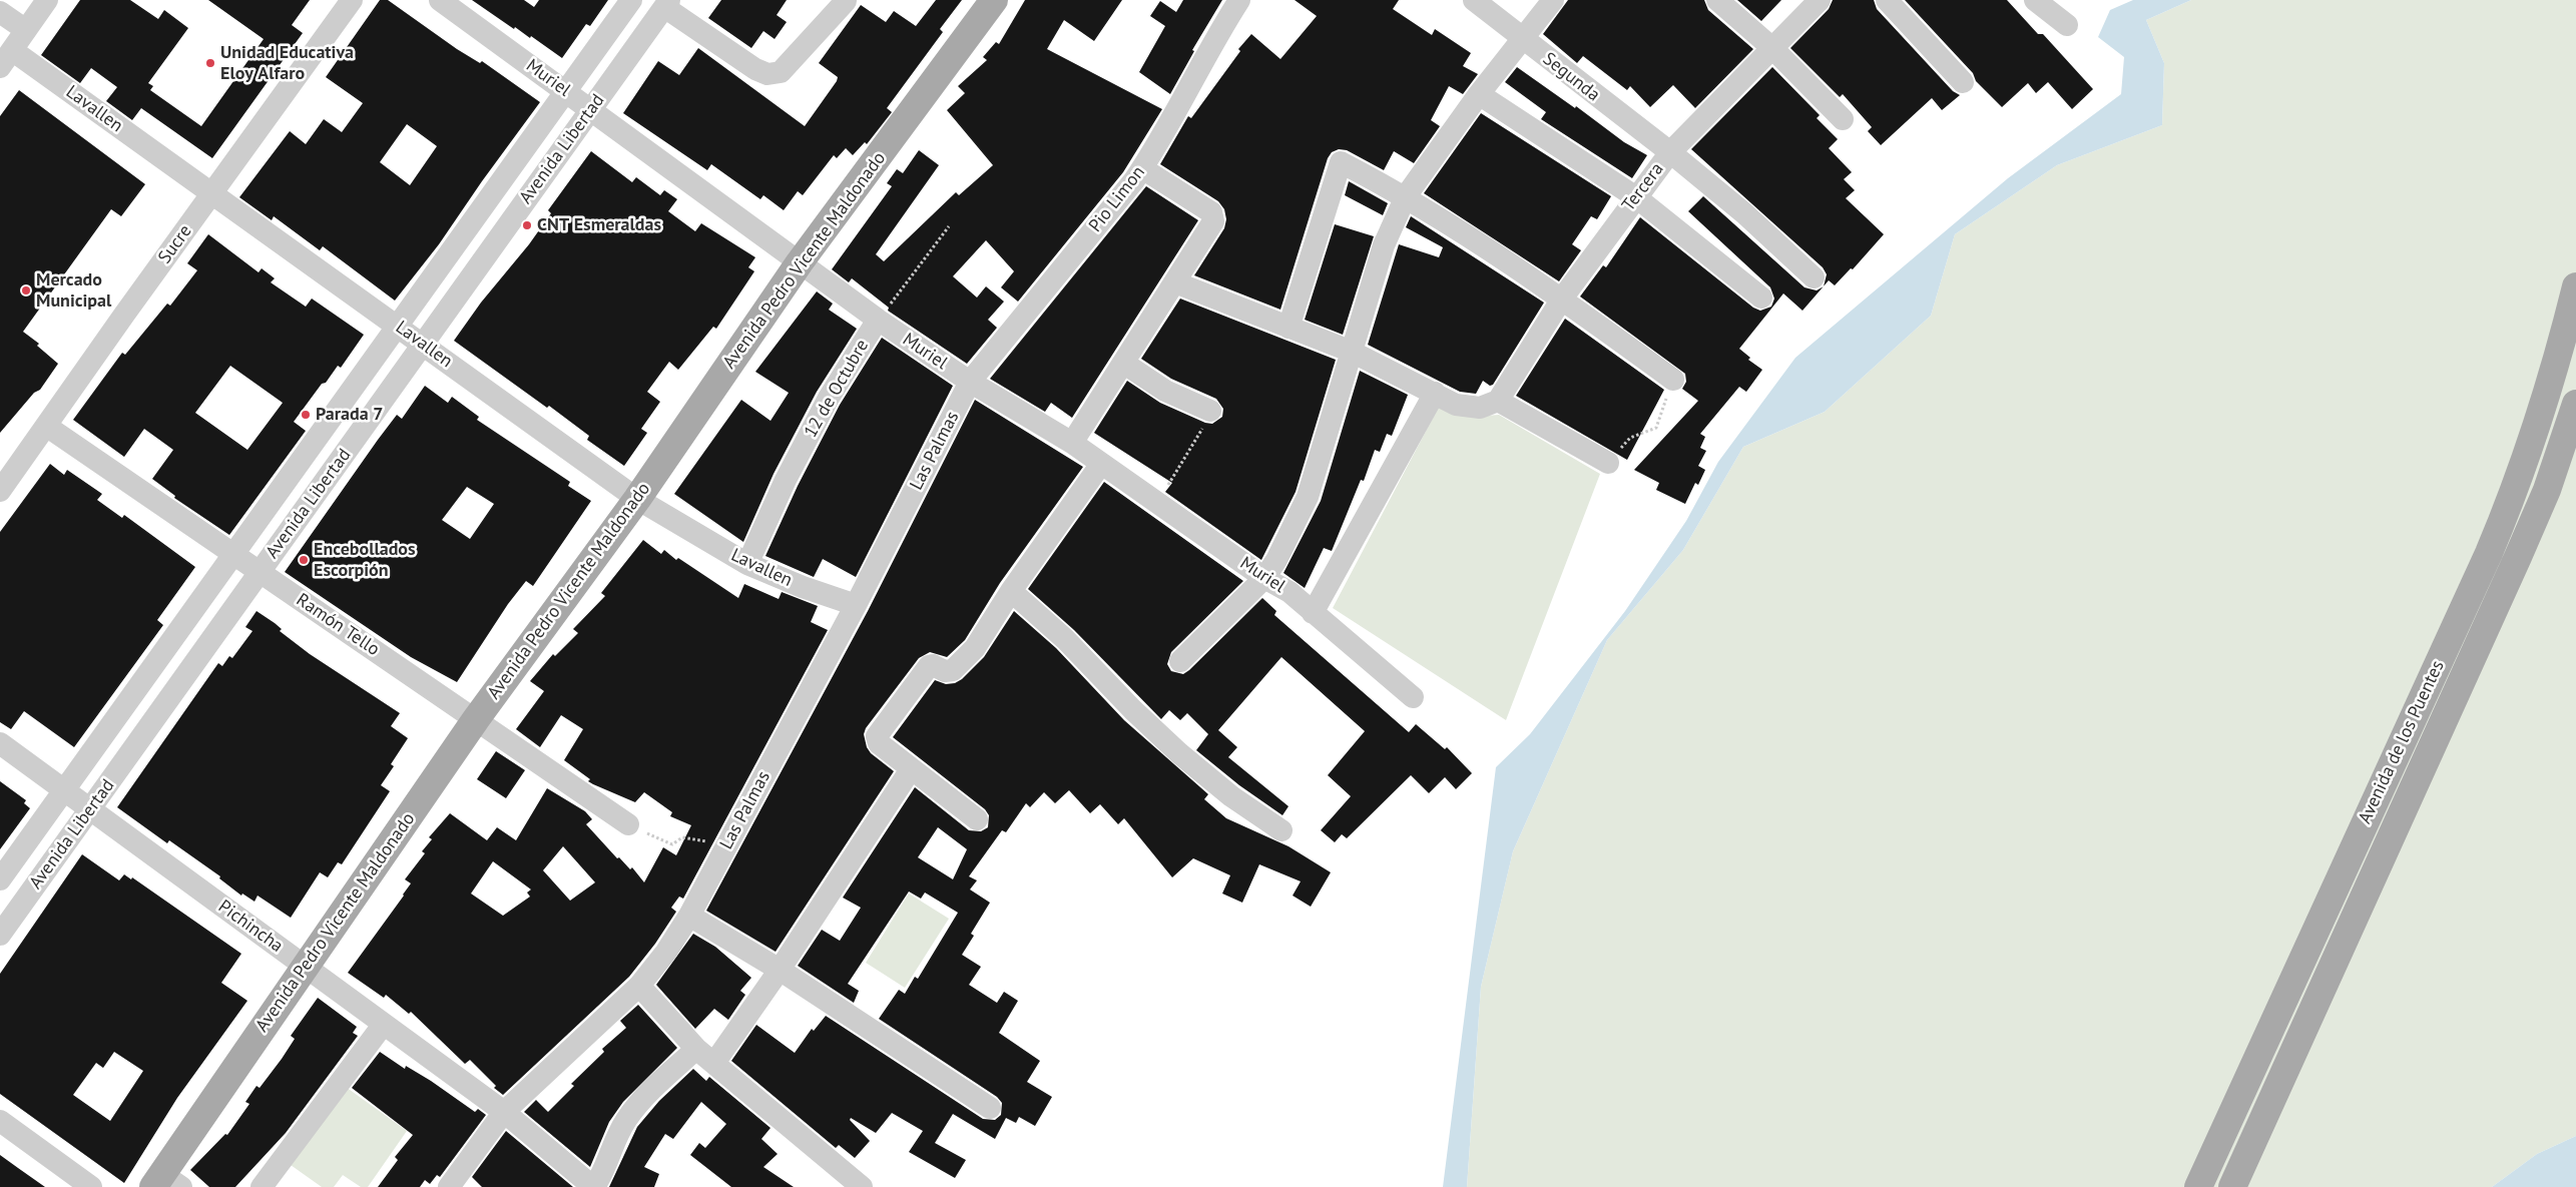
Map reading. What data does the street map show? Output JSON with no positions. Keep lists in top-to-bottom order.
{
  "streets": {
    "main road": ["Avenida Pedro Vicente Maldonado", "Avenida de los Puentes"],
    "street": [
      "Segunda",
      "Muriel",
      "Lavallen",
      "Avenida Libertad",
      "Tercera",
      "Pio Limon",
      "Sucre",
      "12 de Octubre",
      "Las Palmas",
      "Ramón Tello",
      "Pichincha"
    ]
  },
  "crossings": [
    ["Segunda", "Tercera"],
    ["Muriel", "Avenida Libertad"],
    ["Muriel", "Pio Limon"],
    ["Muriel", "Avenida Pedro Vicente Maldonado"],
    ["Muriel", "12 de Octubre"],
    ["Muriel", "Las Palmas"],
    ["Lavallen", "Avenida Libertad"],
    ["Lavallen", "Sucre"],
    ["Lavallen", "Avenida Pedro Vicente Maldonado"],
    ["Lavallen", "12 de Octubre"],
    ["Lavallen", "Las Palmas"],
    ["Avenida Libertad", "Ramón Tello"],
    ["Avenida Libertad", "Pichincha"],
    ["Pio Limon", "Las Palmas"],
    ["Sucre", "Ramón Tello"],
    ["Avenida Pedro Vicente Maldonado", "Ramón Tello"],
    ["Avenida Pedro Vicente Maldonado", "Pichincha"],
    ["Las Palmas", "Pichincha"]
  ],
  "places": [
    "Unidad Educativa Eloy Alfaro",
    "CNT Esmeraldas",
    "Mercado Municipal",
    "Parada 7",
    "Encebollados Escorpión"
  ]
}
